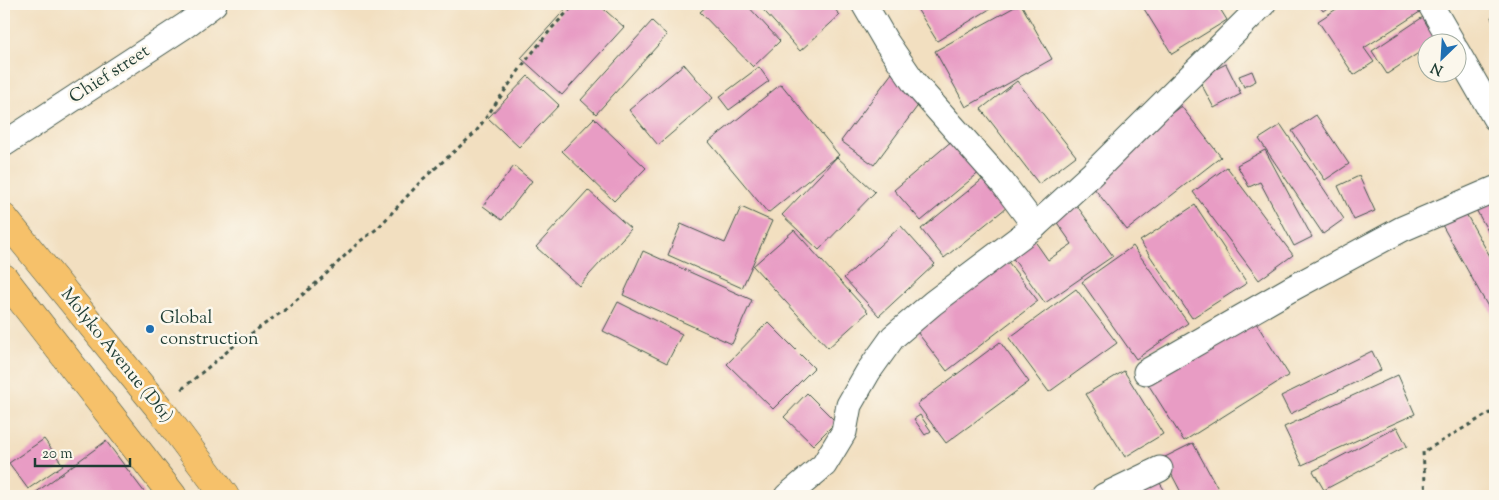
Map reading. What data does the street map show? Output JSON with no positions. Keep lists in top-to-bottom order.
{
  "streets": {
    "highway": ["Molyko Avenue (D61)"],
    "street": ["Chief street"]
  },
  "places": ["Global construction"],
  "scale_bar": "20 m",
  "north": "bottom left"
}
